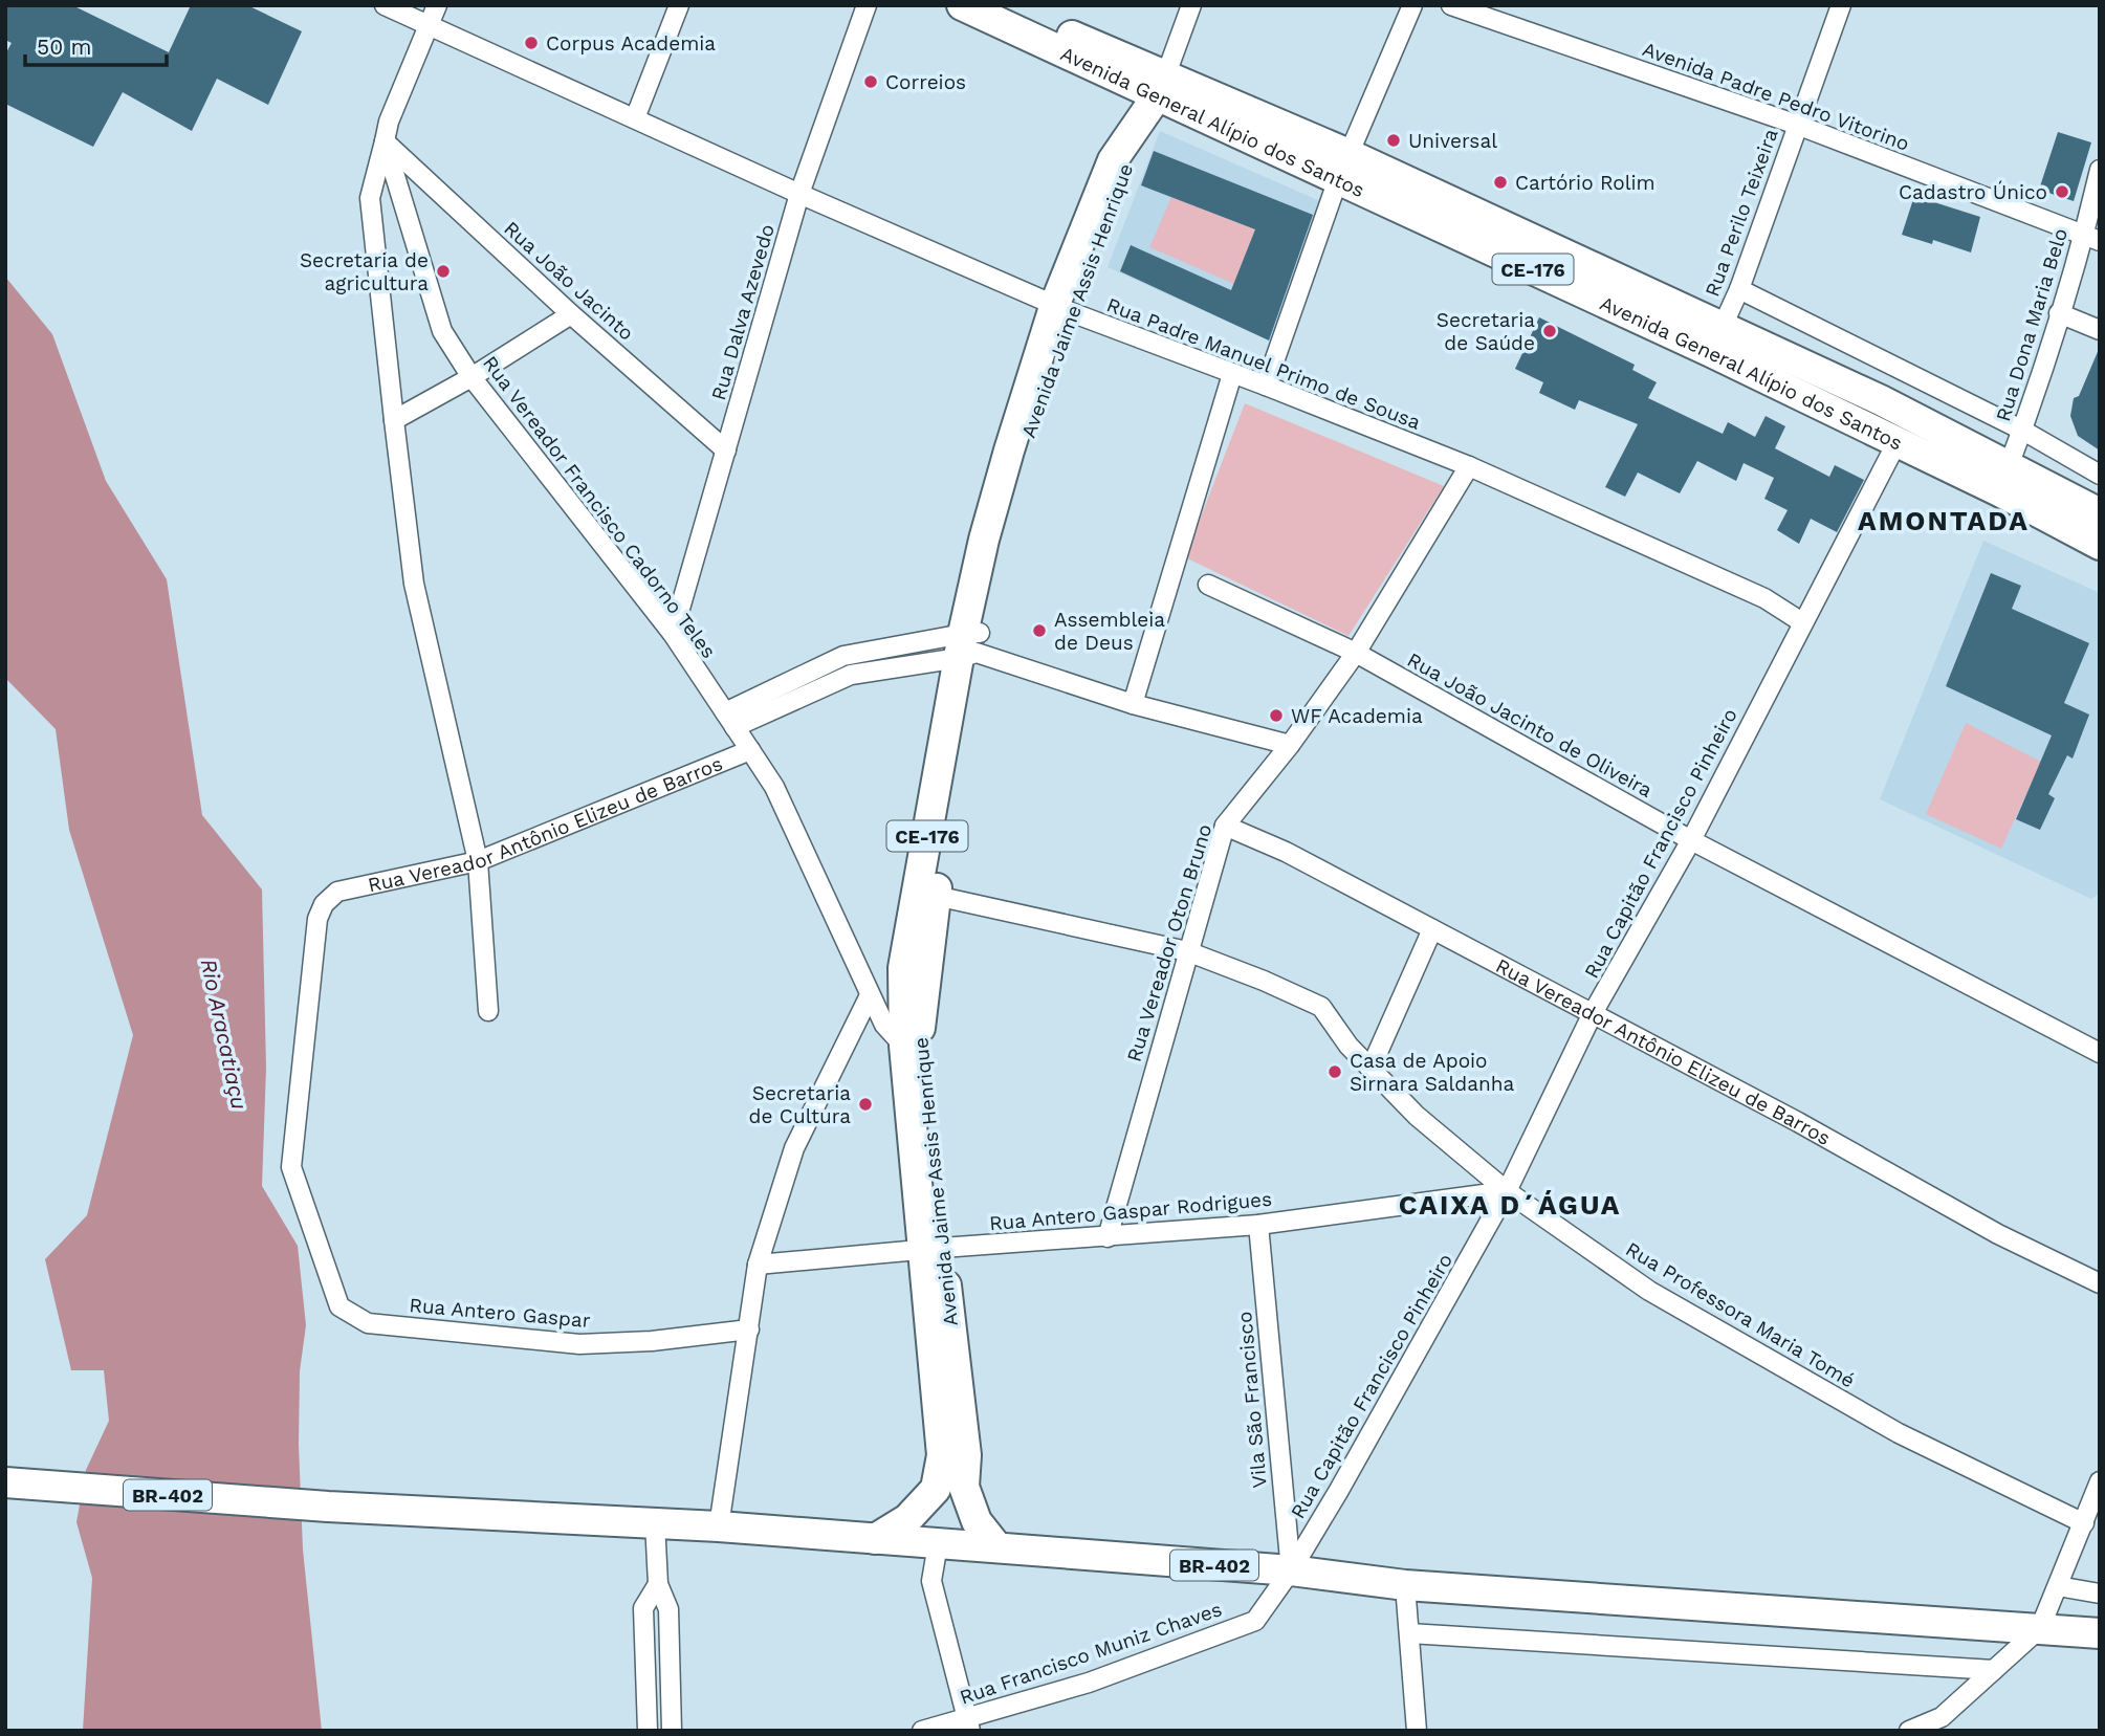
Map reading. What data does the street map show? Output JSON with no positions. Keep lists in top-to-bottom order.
{
  "streets": {
    "main road": [
      "Avenida General Alípio dos Santos",
      "CE-176",
      "Avenida Jaime Assis Henrique",
      "BR-402"
    ],
    "street": [
      "Avenida Padre Pedro Vitorino",
      "Rua Perilo Teixeira",
      "Rua João Jacinto",
      "Rua Dalva Azevedo",
      "Rua Dona Maria Belo",
      "Rua Padre Manuel Primo de Sousa",
      "Rua Vereador Francisco Cadorno Teles",
      "Rua João Jacinto de Oliveira",
      "Rua Vereador Antônio Elizeu de Barros",
      "Rua Capitão Francisco Pinheiro",
      "Rua Vereador Oton Bruno",
      "Rua Antero Gaspar Rodrigues",
      "Rua Antero Gaspar",
      "Rua Professora Maria Tomé",
      "Vila São Francisco",
      "Rua Francisco Muniz Chaves"
    ]
  },
  "crossings": [
    ["Avenida Padre Pedro Vitorino", "Rua Perilo Teixeira"],
    ["Avenida Padre Pedro Vitorino", "Rua Dona Maria Belo"],
    ["Avenida General Alípio dos Santos", "Rua Perilo Teixeira"],
    ["Avenida General Alípio dos Santos", "Avenida Jaime Assis Henrique"],
    ["Avenida General Alípio dos Santos", "Rua Dona Maria Belo"],
    ["Avenida General Alípio dos Santos", "Rua Capitão Francisco Pinheiro"],
    ["CE-176", "Avenida Jaime Assis Henrique"],
    ["CE-176", "Rua Vereador Francisco Cadorno Teles"],
    ["Rua João Jacinto", "Rua Dalva Azevedo"],
    ["Rua João Jacinto", "Rua Vereador Francisco Cadorno Teles"],
    ["Avenida Jaime Assis Henrique", "Rua Padre Manuel Primo de Sousa"],
    ["Avenida Jaime Assis Henrique", "Rua Vereador Francisco Cadorno Teles"],
    ["Avenida Jaime Assis Henrique", "Rua Antero Gaspar Rodrigues"],
    ["Avenida Jaime Assis Henrique", "Rua Professora Maria Tomé"],
    ["Avenida Jaime Assis Henrique", "BR-402"],
    ["Rua Dalva Azevedo", "Rua Padre Manuel Primo de Sousa"],
    ["Rua Dalva Azevedo", "Rua Vereador Francisco Cadorno Teles"],
    ["Rua Padre Manuel Primo de Sousa", "Rua Capitão Francisco Pinheiro"],
    ["Rua Padre Manuel Primo de Sousa", "Rua Vereador Oton Bruno"],
    ["Rua Vereador Francisco Cadorno Teles", "Rua Vereador Antônio Elizeu de Barros"],
    ["Rua João Jacinto de Oliveira", "Rua Capitão Francisco Pinheiro"],
    ["Rua João Jacinto de Oliveira", "Rua Vereador Oton Bruno"],
    ["Rua Vereador Antônio Elizeu de Barros", "Rua Capitão Francisco Pinheiro"],
    ["Rua Vereador Antônio Elizeu de Barros", "Rua Vereador Oton Bruno"],
    ["Rua Vereador Antônio Elizeu de Barros", "Rua Antero Gaspar"],
    ["Rua Capitão Francisco Pinheiro", "Rua Antero Gaspar Rodrigues"],
    ["Rua Capitão Francisco Pinheiro", "Rua Professora Maria Tomé"],
    ["Rua Capitão Francisco Pinheiro", "Vila São Francisco"],
    ["Rua Capitão Francisco Pinheiro", "BR-402"],
    ["Rua Capitão Francisco Pinheiro", "Rua Francisco Muniz Chaves"],
    ["Rua Vereador Oton Bruno", "Rua Antero Gaspar Rodrigues"],
    ["Rua Vereador Oton Bruno", "Rua Professora Maria Tomé"],
    ["Rua Antero Gaspar Rodrigues", "Rua Professora Maria Tomé"],
    ["Rua Antero Gaspar Rodrigues", "Vila São Francisco"],
    ["Vila São Francisco", "BR-402"],
    ["Vila São Francisco", "Rua Francisco Muniz Chaves"],
    ["BR-402", "Rua Francisco Muniz Chaves"]
  ],
  "districts": ["AMONTADA", "CAIXA D´ÁGUA"],
  "water": ["Rio Aracatiaçu"],
  "places": [
    "Corpus Academia",
    "Correios",
    "Universal",
    "Cartório Rolim",
    "Cadastro Único",
    "Secretaria de agricultura",
    "Secretaria de Saúde",
    "Assembleia de Deus",
    "WF Academia",
    "Casa de Apoio Sirnara Saldanha",
    "Secretaria de Cultura"
  ],
  "scale_bar": "50 m"
}
